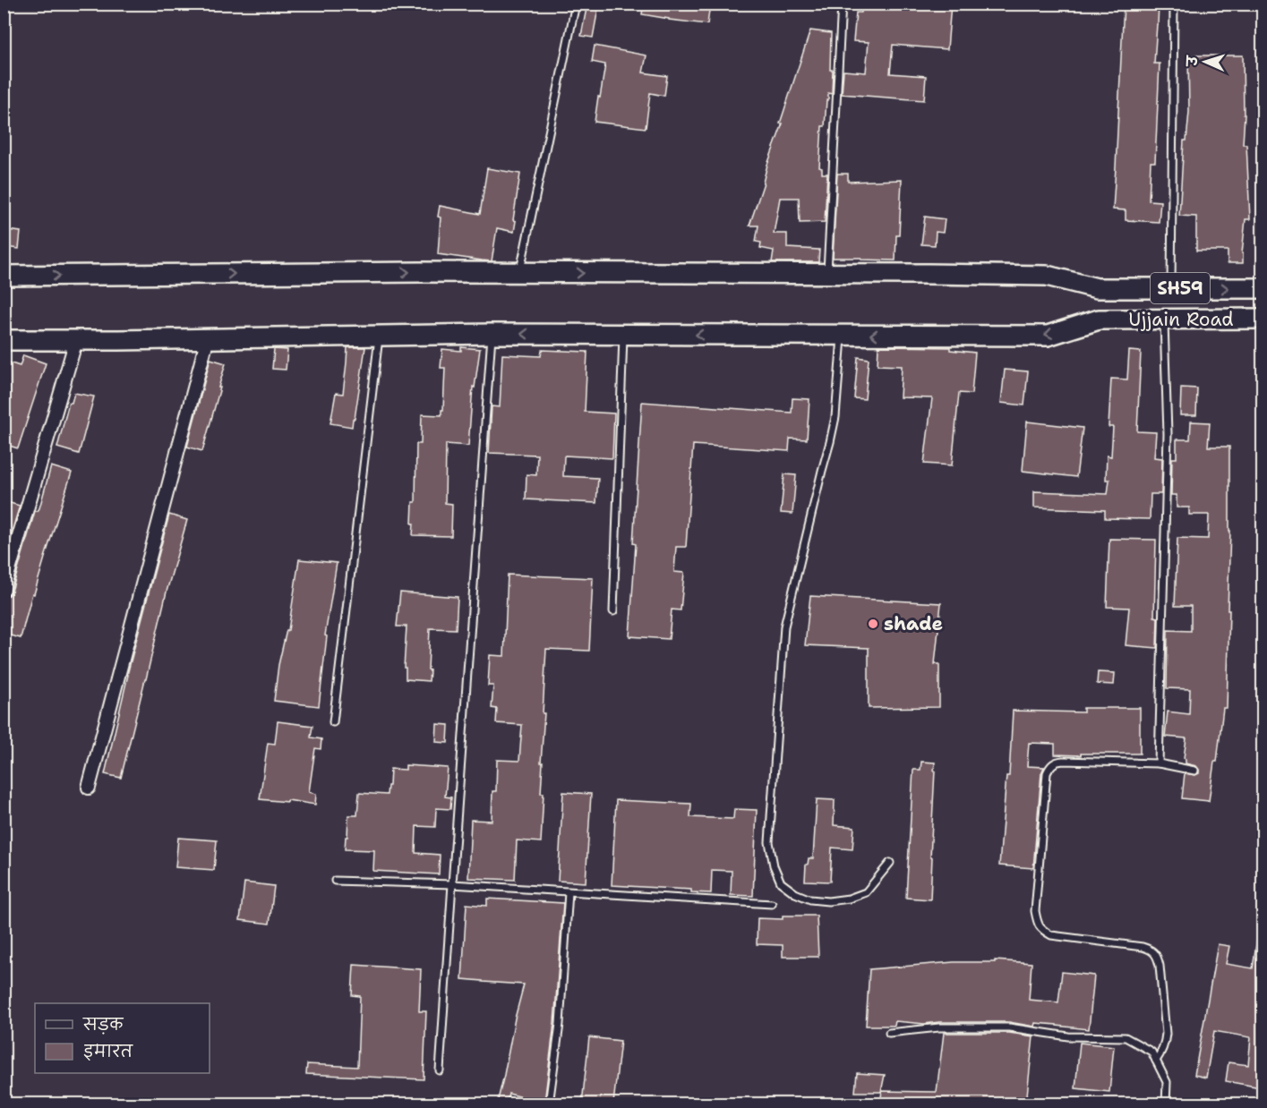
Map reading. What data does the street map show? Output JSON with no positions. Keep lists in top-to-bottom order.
{
  "streets": {
    "main road": ["SH59", "Ujjain Road"]
  },
  "places": ["shade"],
  "legend": ["सड़क", "इमारत"],
  "north": "left"
}
